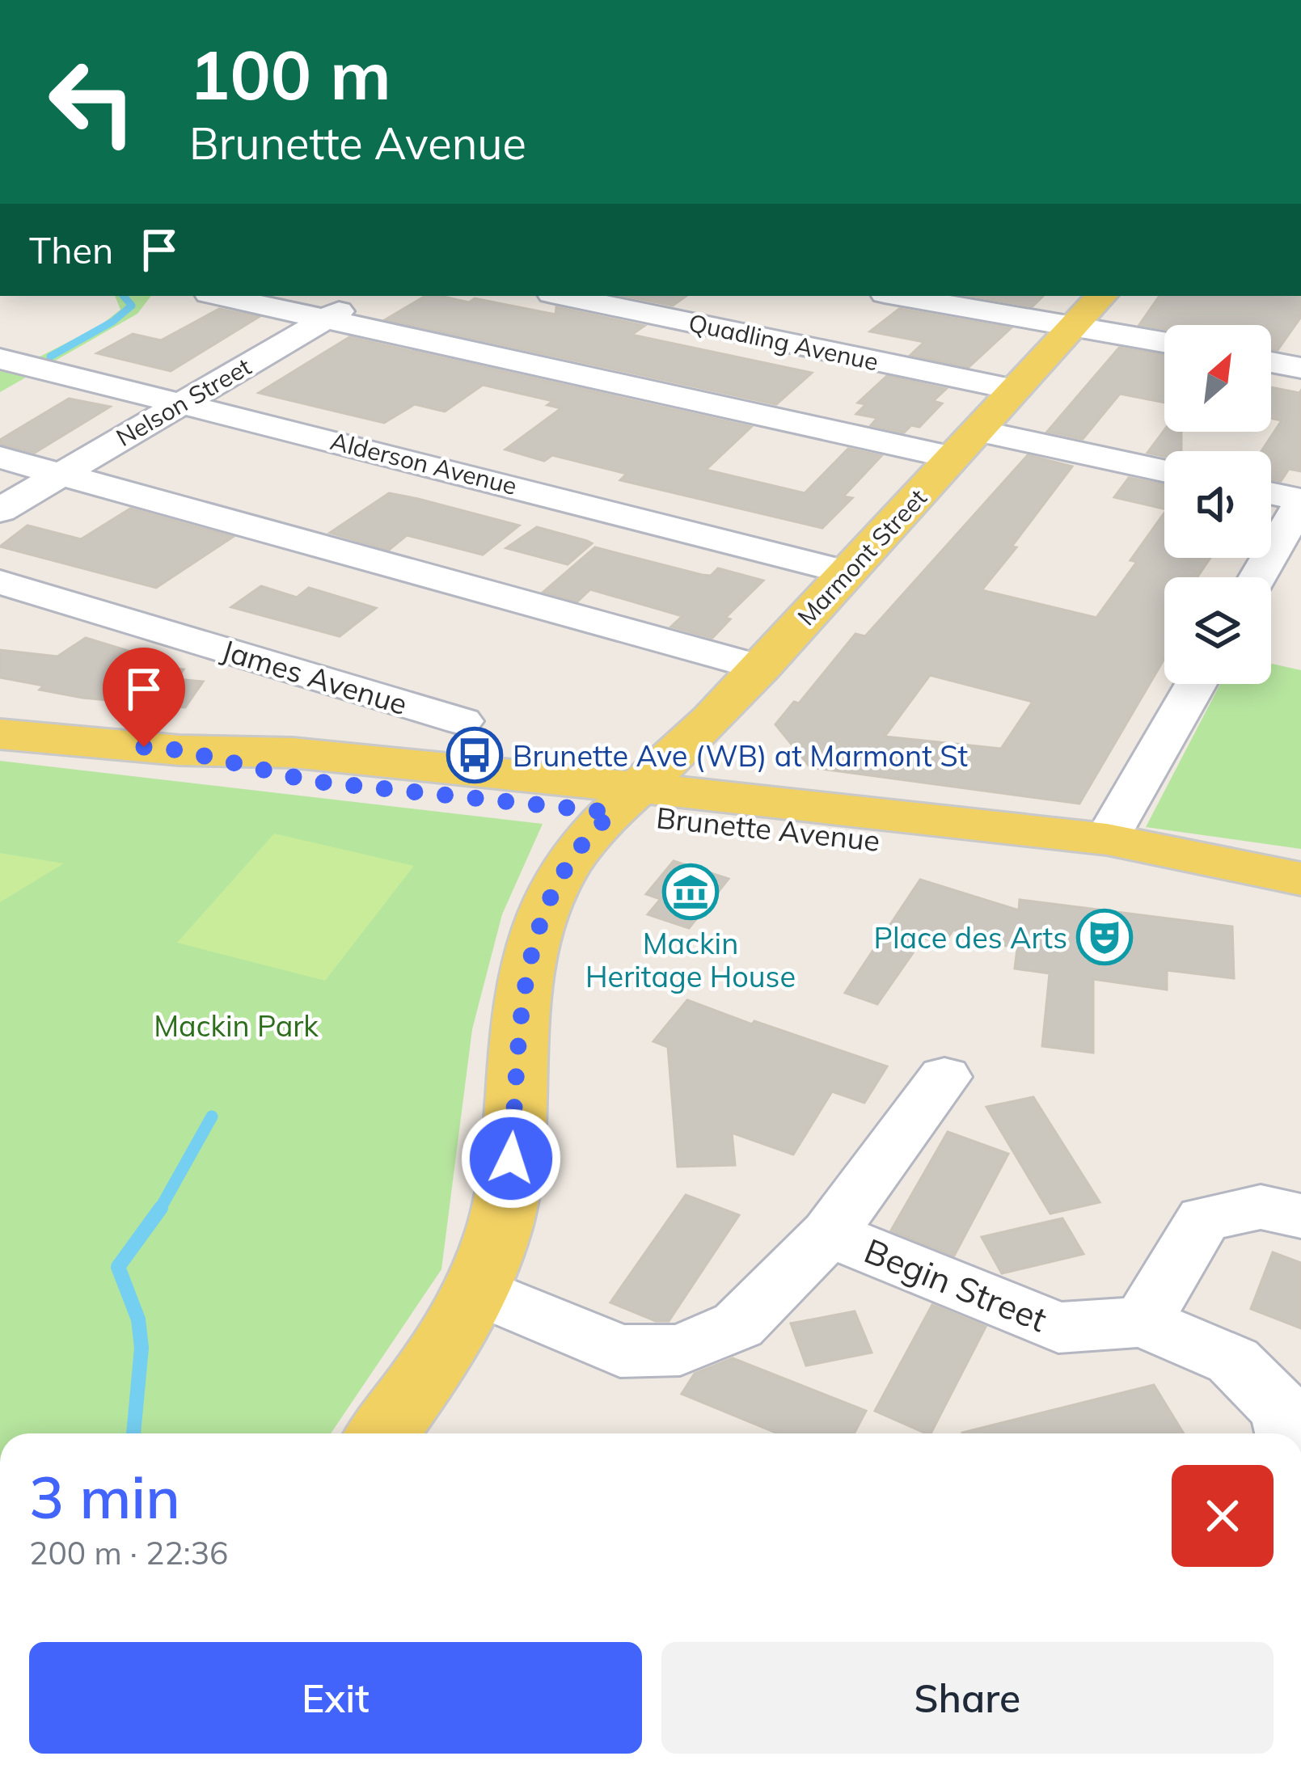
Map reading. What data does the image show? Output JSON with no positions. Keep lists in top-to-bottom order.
{
  "streets": {
    "main road": ["Marmont Street", "Brunette Avenue"],
    "street": [
      "Quadling Avenue",
      "Nelson Street",
      "Alderson Avenue",
      "James Avenue",
      "Begin Street"
    ]
  },
  "crossings": [
    ["Quadling Avenue", "Marmont Street"],
    ["Nelson Street", "Alderson Avenue"],
    ["Alderson Avenue", "Marmont Street"],
    ["Marmont Street", "Brunette Avenue"],
    ["Marmont Street", "Begin Street"]
  ],
  "parks": ["Mackin Park"],
  "places": {
    "bus stop": ["Brunette Ave (WB) at Marmont St"],
    "museum": ["Mackin Heritage House"],
    "theatre": ["Place des Arts"]
  },
  "north": "top right",
  "page": {
    "turn": ["100 m", "Brunette Avenue"],
    "then": "Then",
    "heading": ["3 min", "200 m · 22:36"],
    "buttons": ["Exit", "Share"]
  }
}
